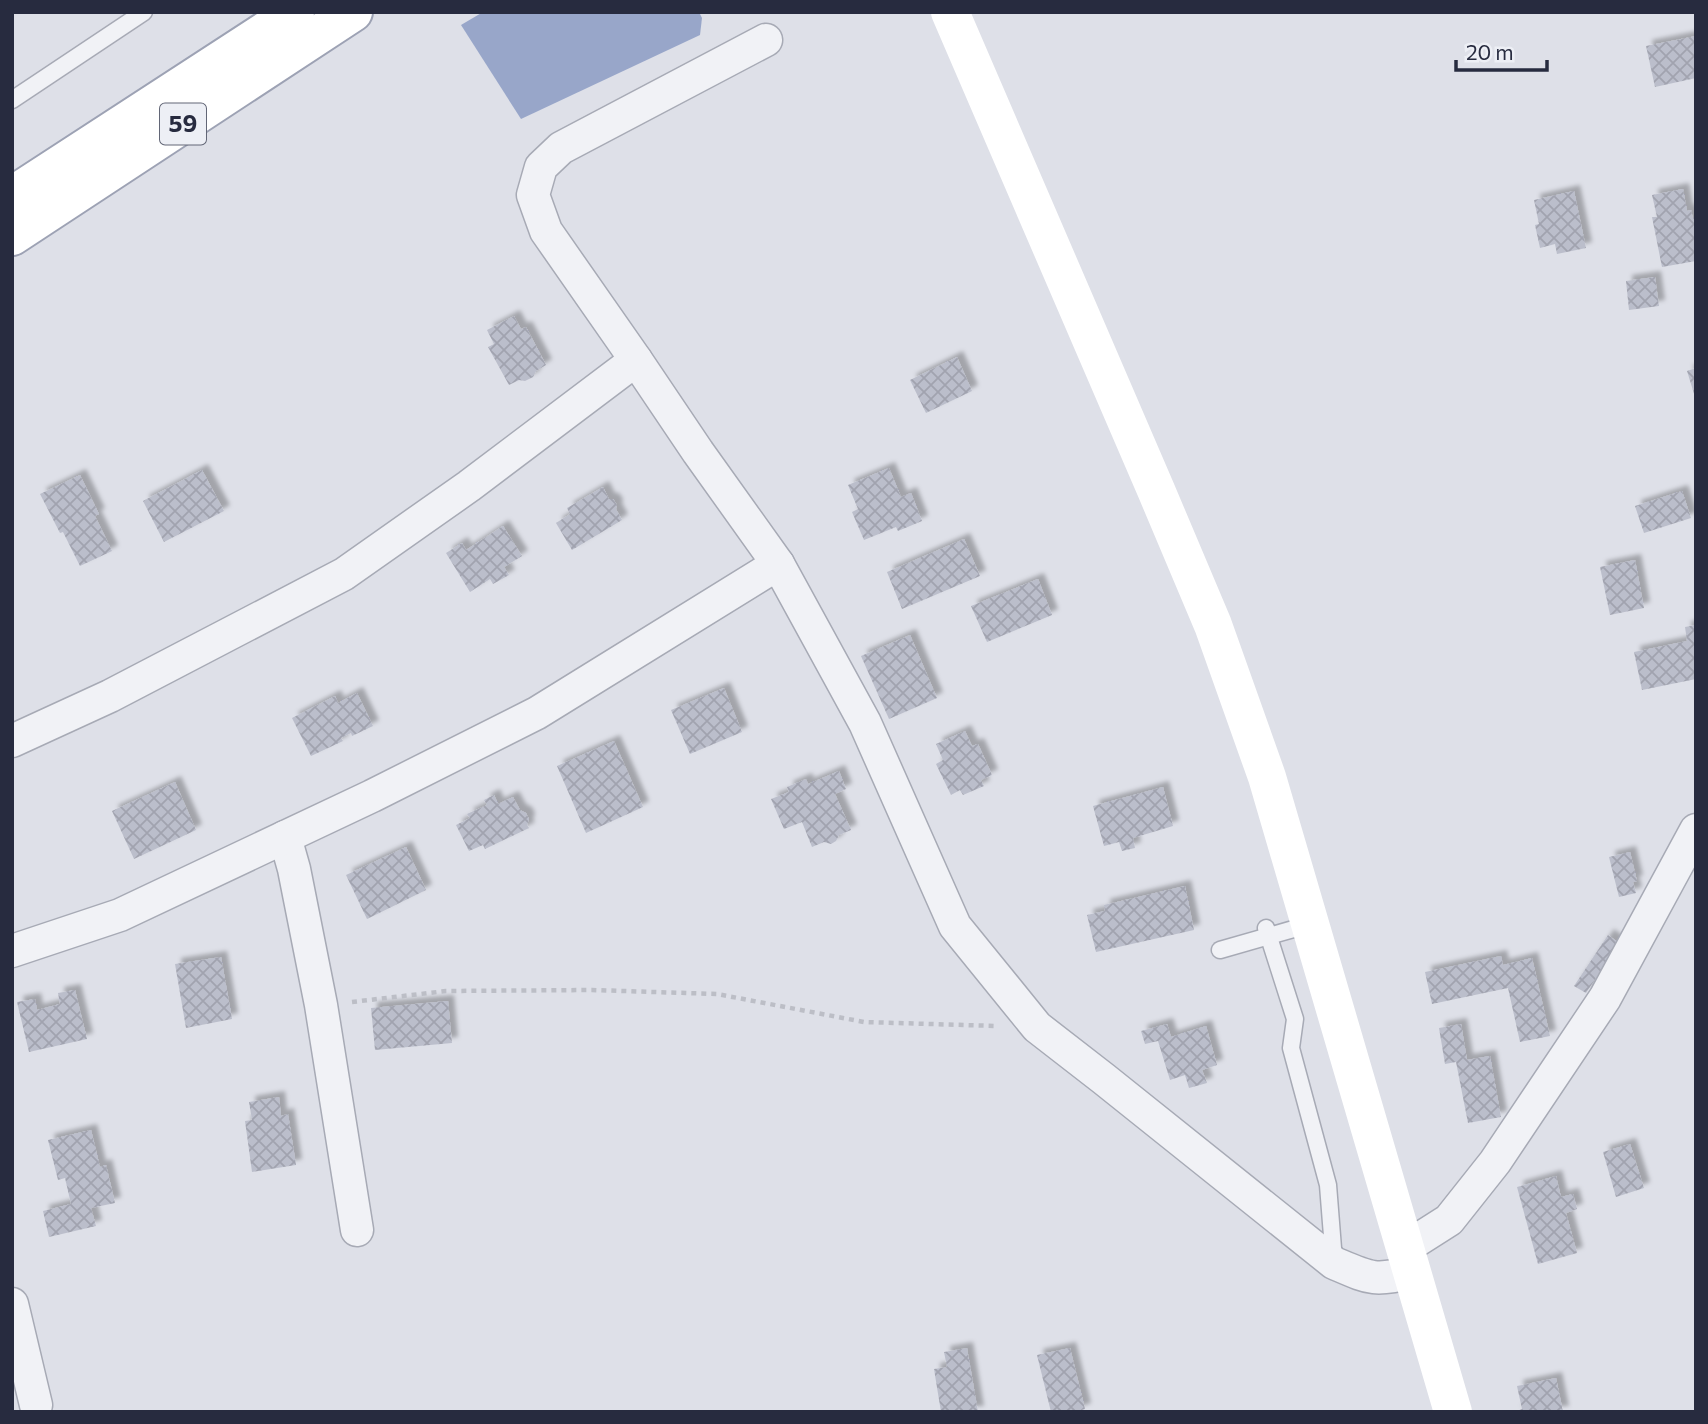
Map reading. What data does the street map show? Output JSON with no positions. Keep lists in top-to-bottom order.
{
  "streets": {
    "street": ["59"]
  },
  "scale_bar": "20 m"
}
